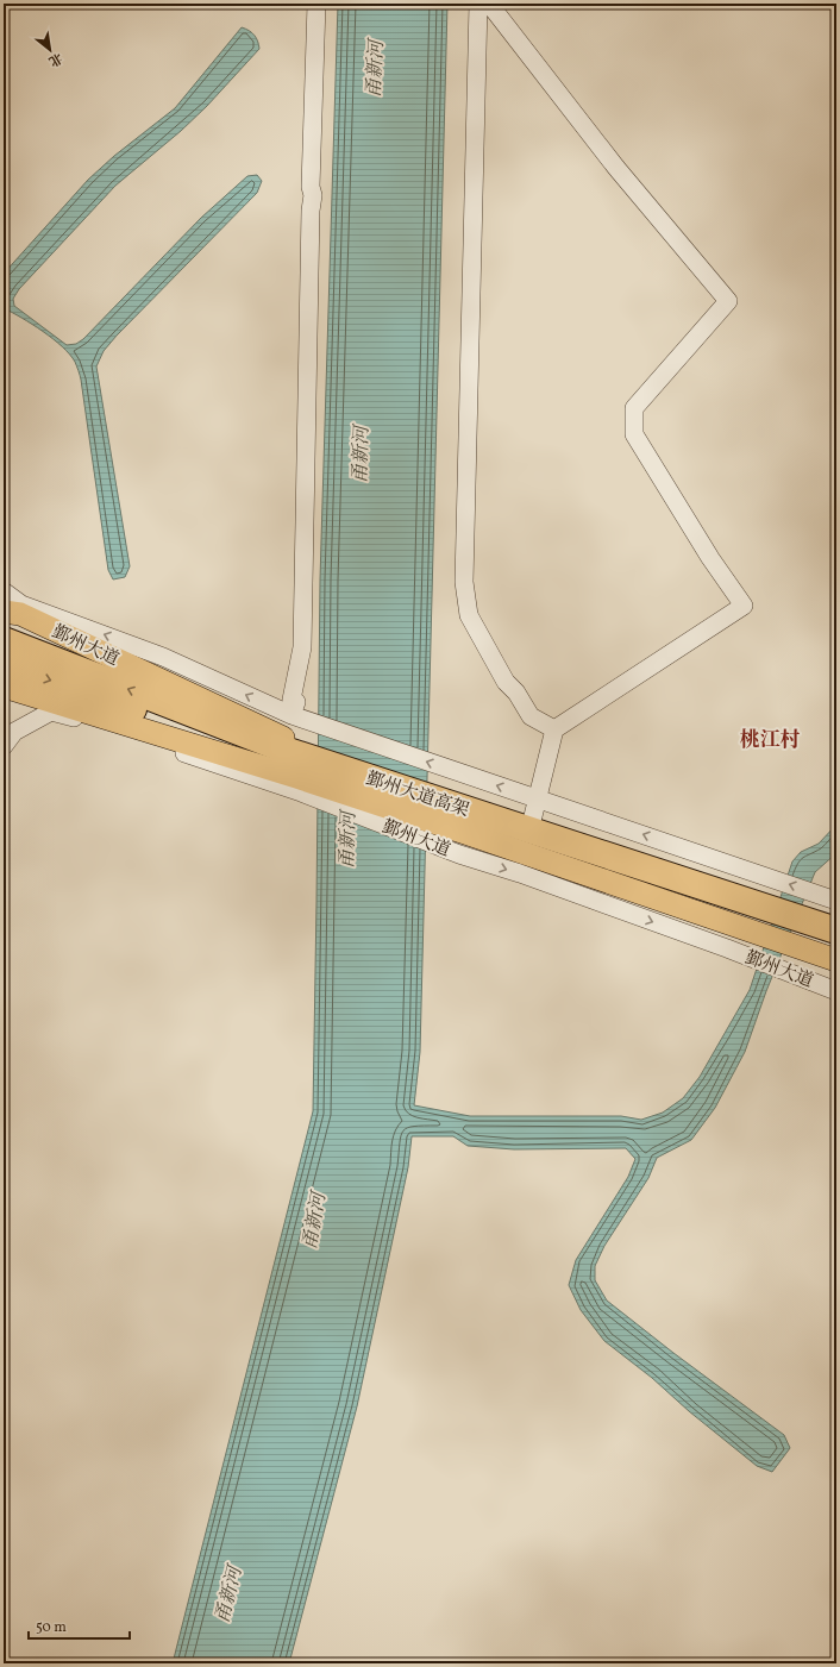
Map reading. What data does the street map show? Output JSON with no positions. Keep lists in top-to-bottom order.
{
  "streets": {
    "highway": ["鄞州大道高架"],
    "main road": ["鄞州大道"]
  },
  "districts": ["桃江村"],
  "water": ["甬新河"],
  "scale_bar": "50 m",
  "north": "bottom right"
}
